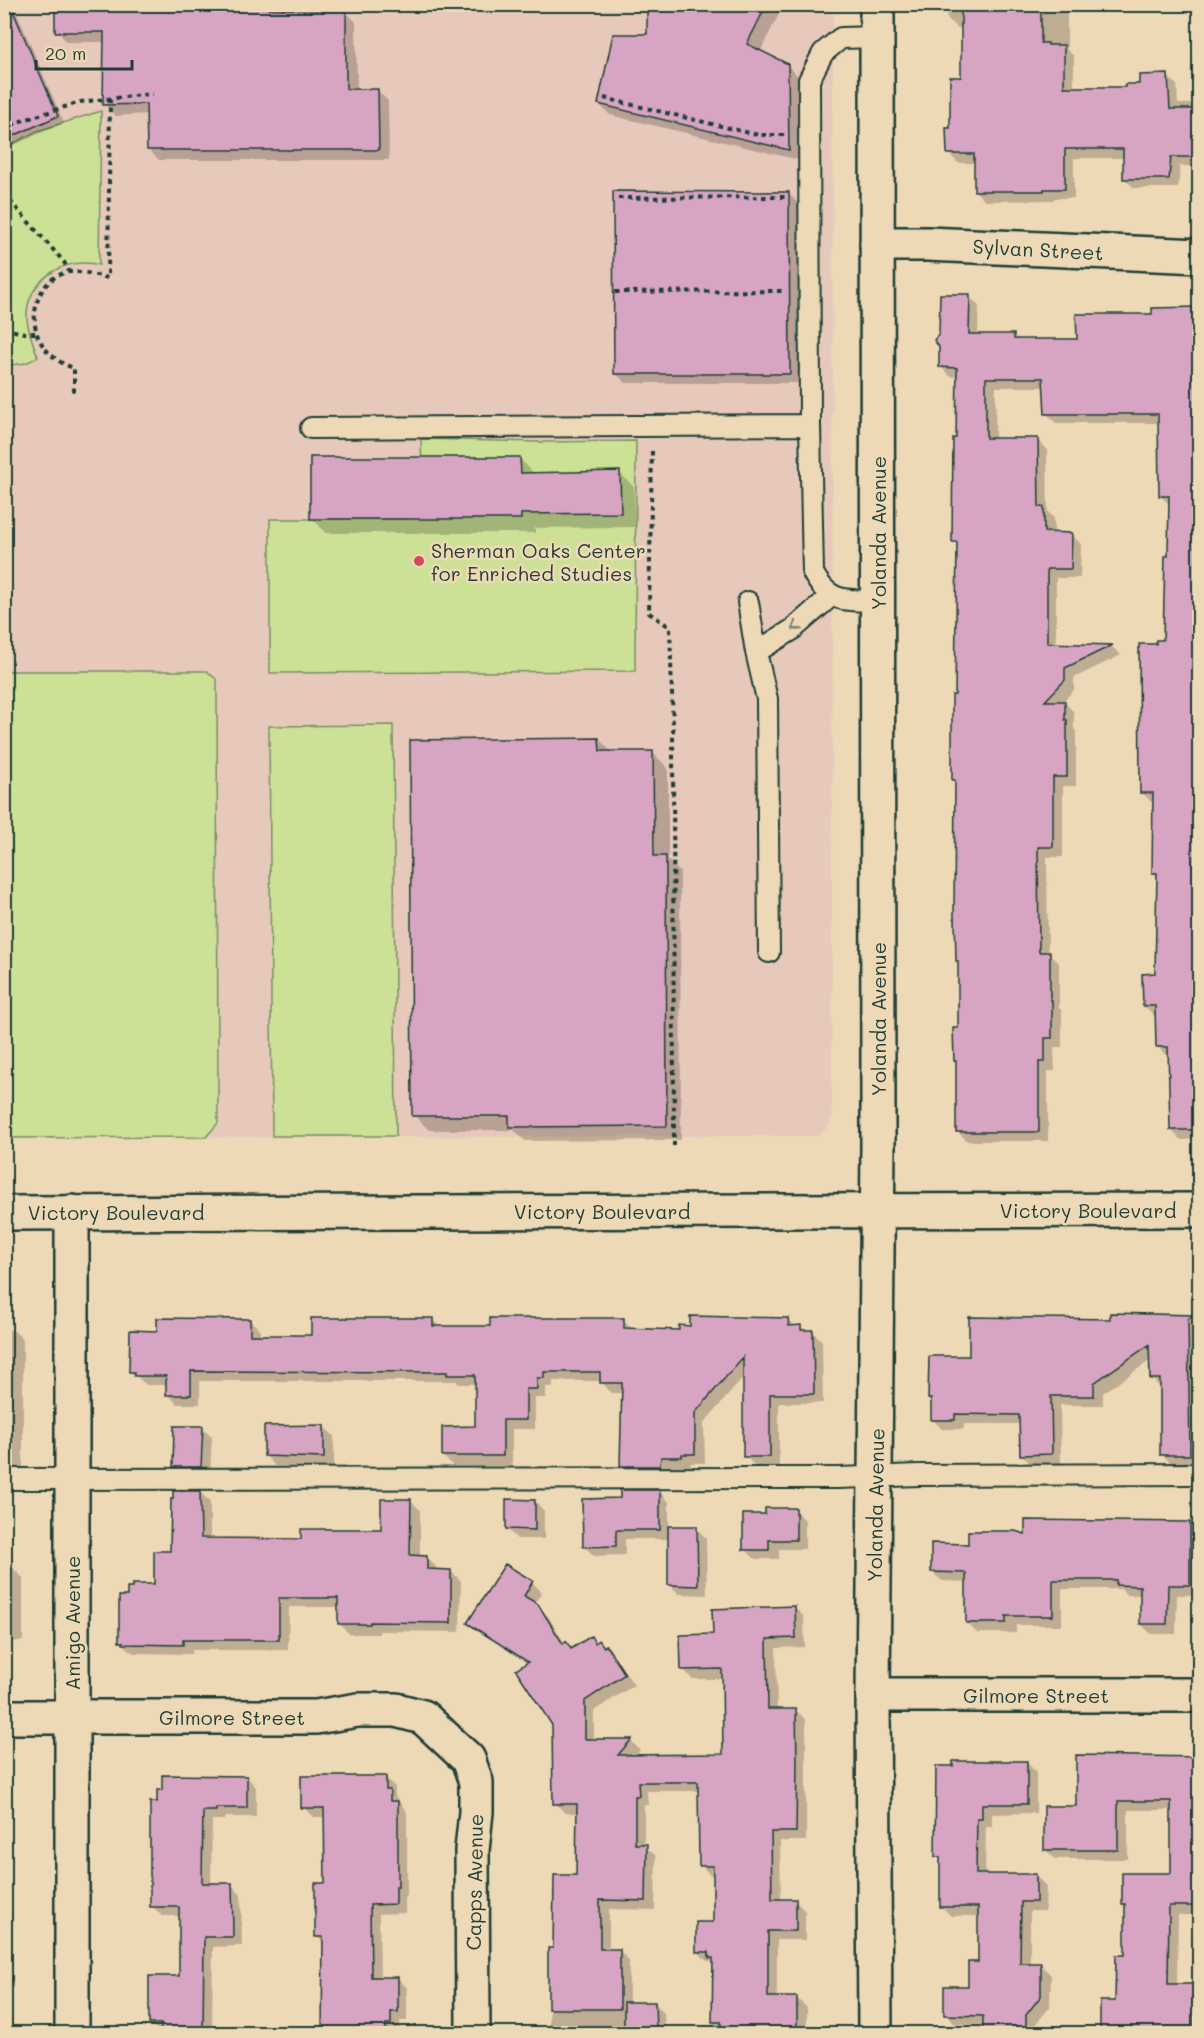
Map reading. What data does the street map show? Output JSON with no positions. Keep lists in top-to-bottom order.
{
  "streets": {
    "street": [
      "Sylvan Street",
      "Yolanda Avenue",
      "Victory Boulevard",
      "Amigo Avenue",
      "Gilmore Street",
      "Capps Avenue"
    ]
  },
  "crossings": [
    ["Sylvan Street", "Yolanda Avenue"],
    ["Yolanda Avenue", "Victory Boulevard"],
    ["Yolanda Avenue", "Gilmore Street"],
    ["Victory Boulevard", "Amigo Avenue"],
    ["Amigo Avenue", "Gilmore Street"],
    ["Gilmore Street", "Capps Avenue"]
  ],
  "places": ["Sherman Oaks Center for Enriched Studies"],
  "scale_bar": "20 m"
}
